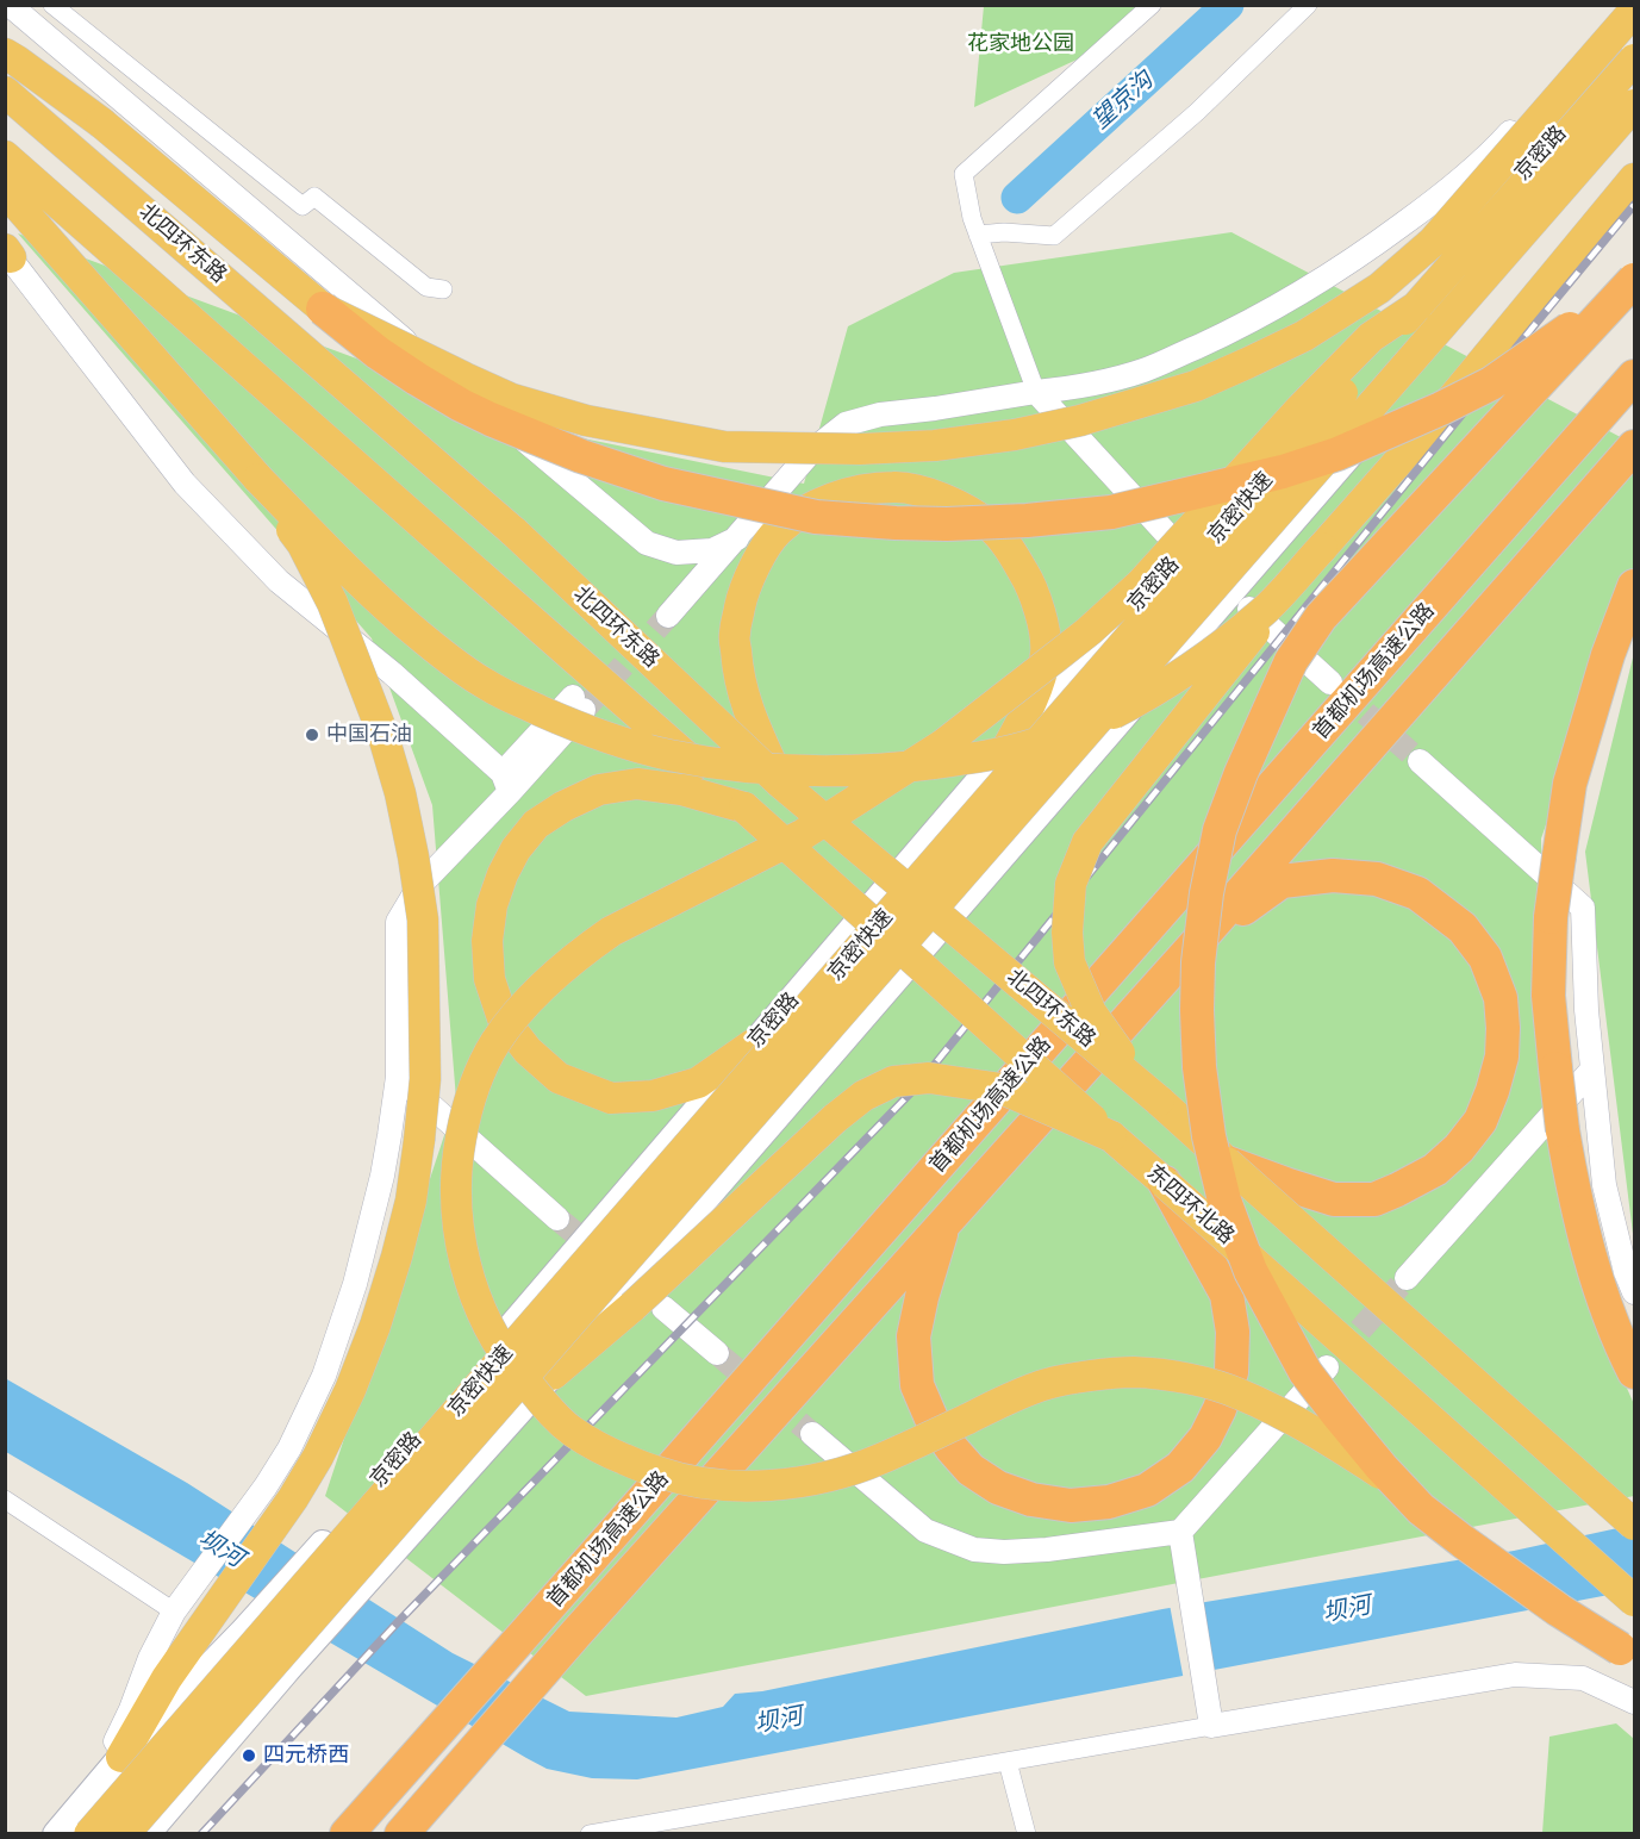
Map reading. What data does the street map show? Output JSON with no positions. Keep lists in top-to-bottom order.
{
  "streets": {
    "highway": [
      "北四环东路",
      "京密快速",
      "首都机场高速公路",
      "东四环北路"
    ],
    "main road": ["京密路"]
  },
  "water": ["望京沟", "坝河"],
  "parks": ["花家地公园"],
  "places": ["中国石油", "四元桥西"]
}
